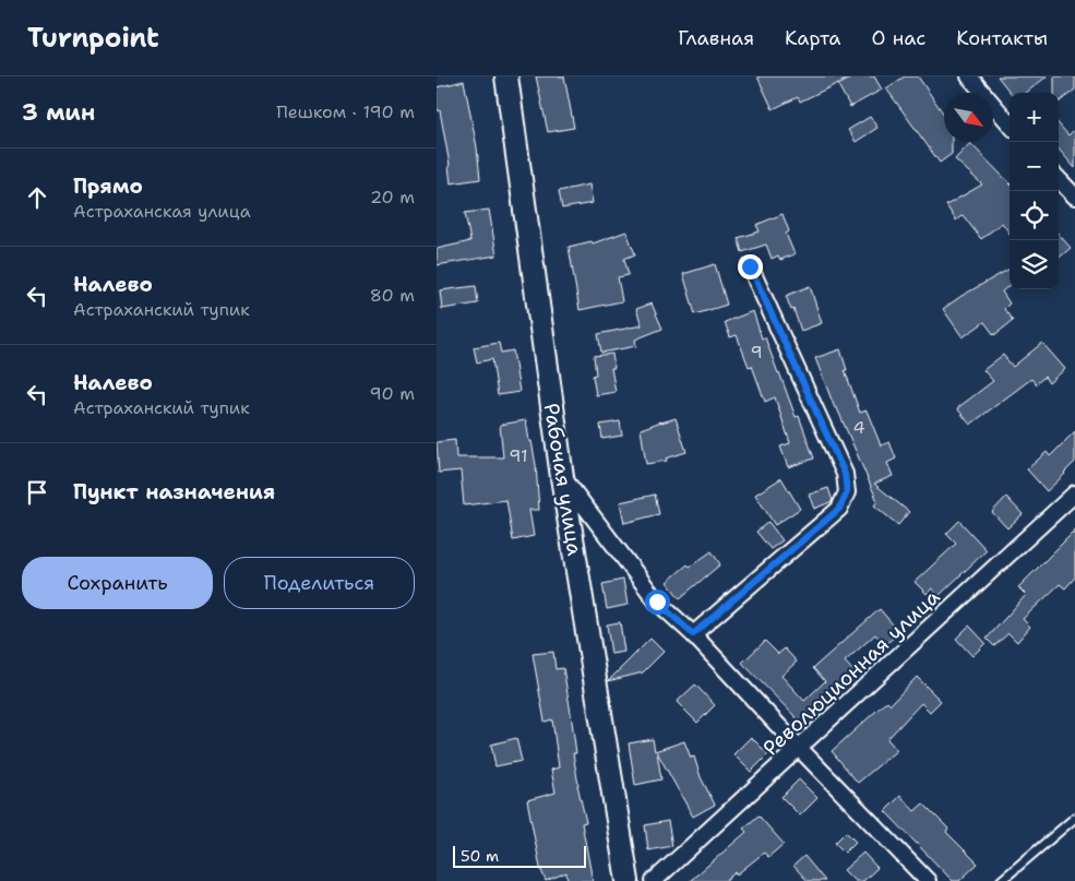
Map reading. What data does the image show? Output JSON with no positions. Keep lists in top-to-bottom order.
{
  "streets": {
    "street": ["Рабочая улица", "Революционная улица"]
  },
  "house_numbers": ["9", "4", "91"],
  "scale_bar": "50 m",
  "north": "bottom right",
  "page": {
    "header": "Turnpoint",
    "nav": [
      "Главная",
      "Карта",
      "О нас",
      "Контакты"
    ],
    "heading": ["3 мин", "Пешком · 190 m"],
    "map_buttons": ["+", "−"],
    "list": [
      ["Прямо", "Астраханская улица", "20 m"],
      ["Налево", "Астраханский тупик", "80 m"],
      ["Налево", "Астраханский тупик", "90 m"],
      "Пункт назначения"
    ],
    "buttons": ["Сохранить", "Поделиться"],
    "scale": "50 m"
  }
}
